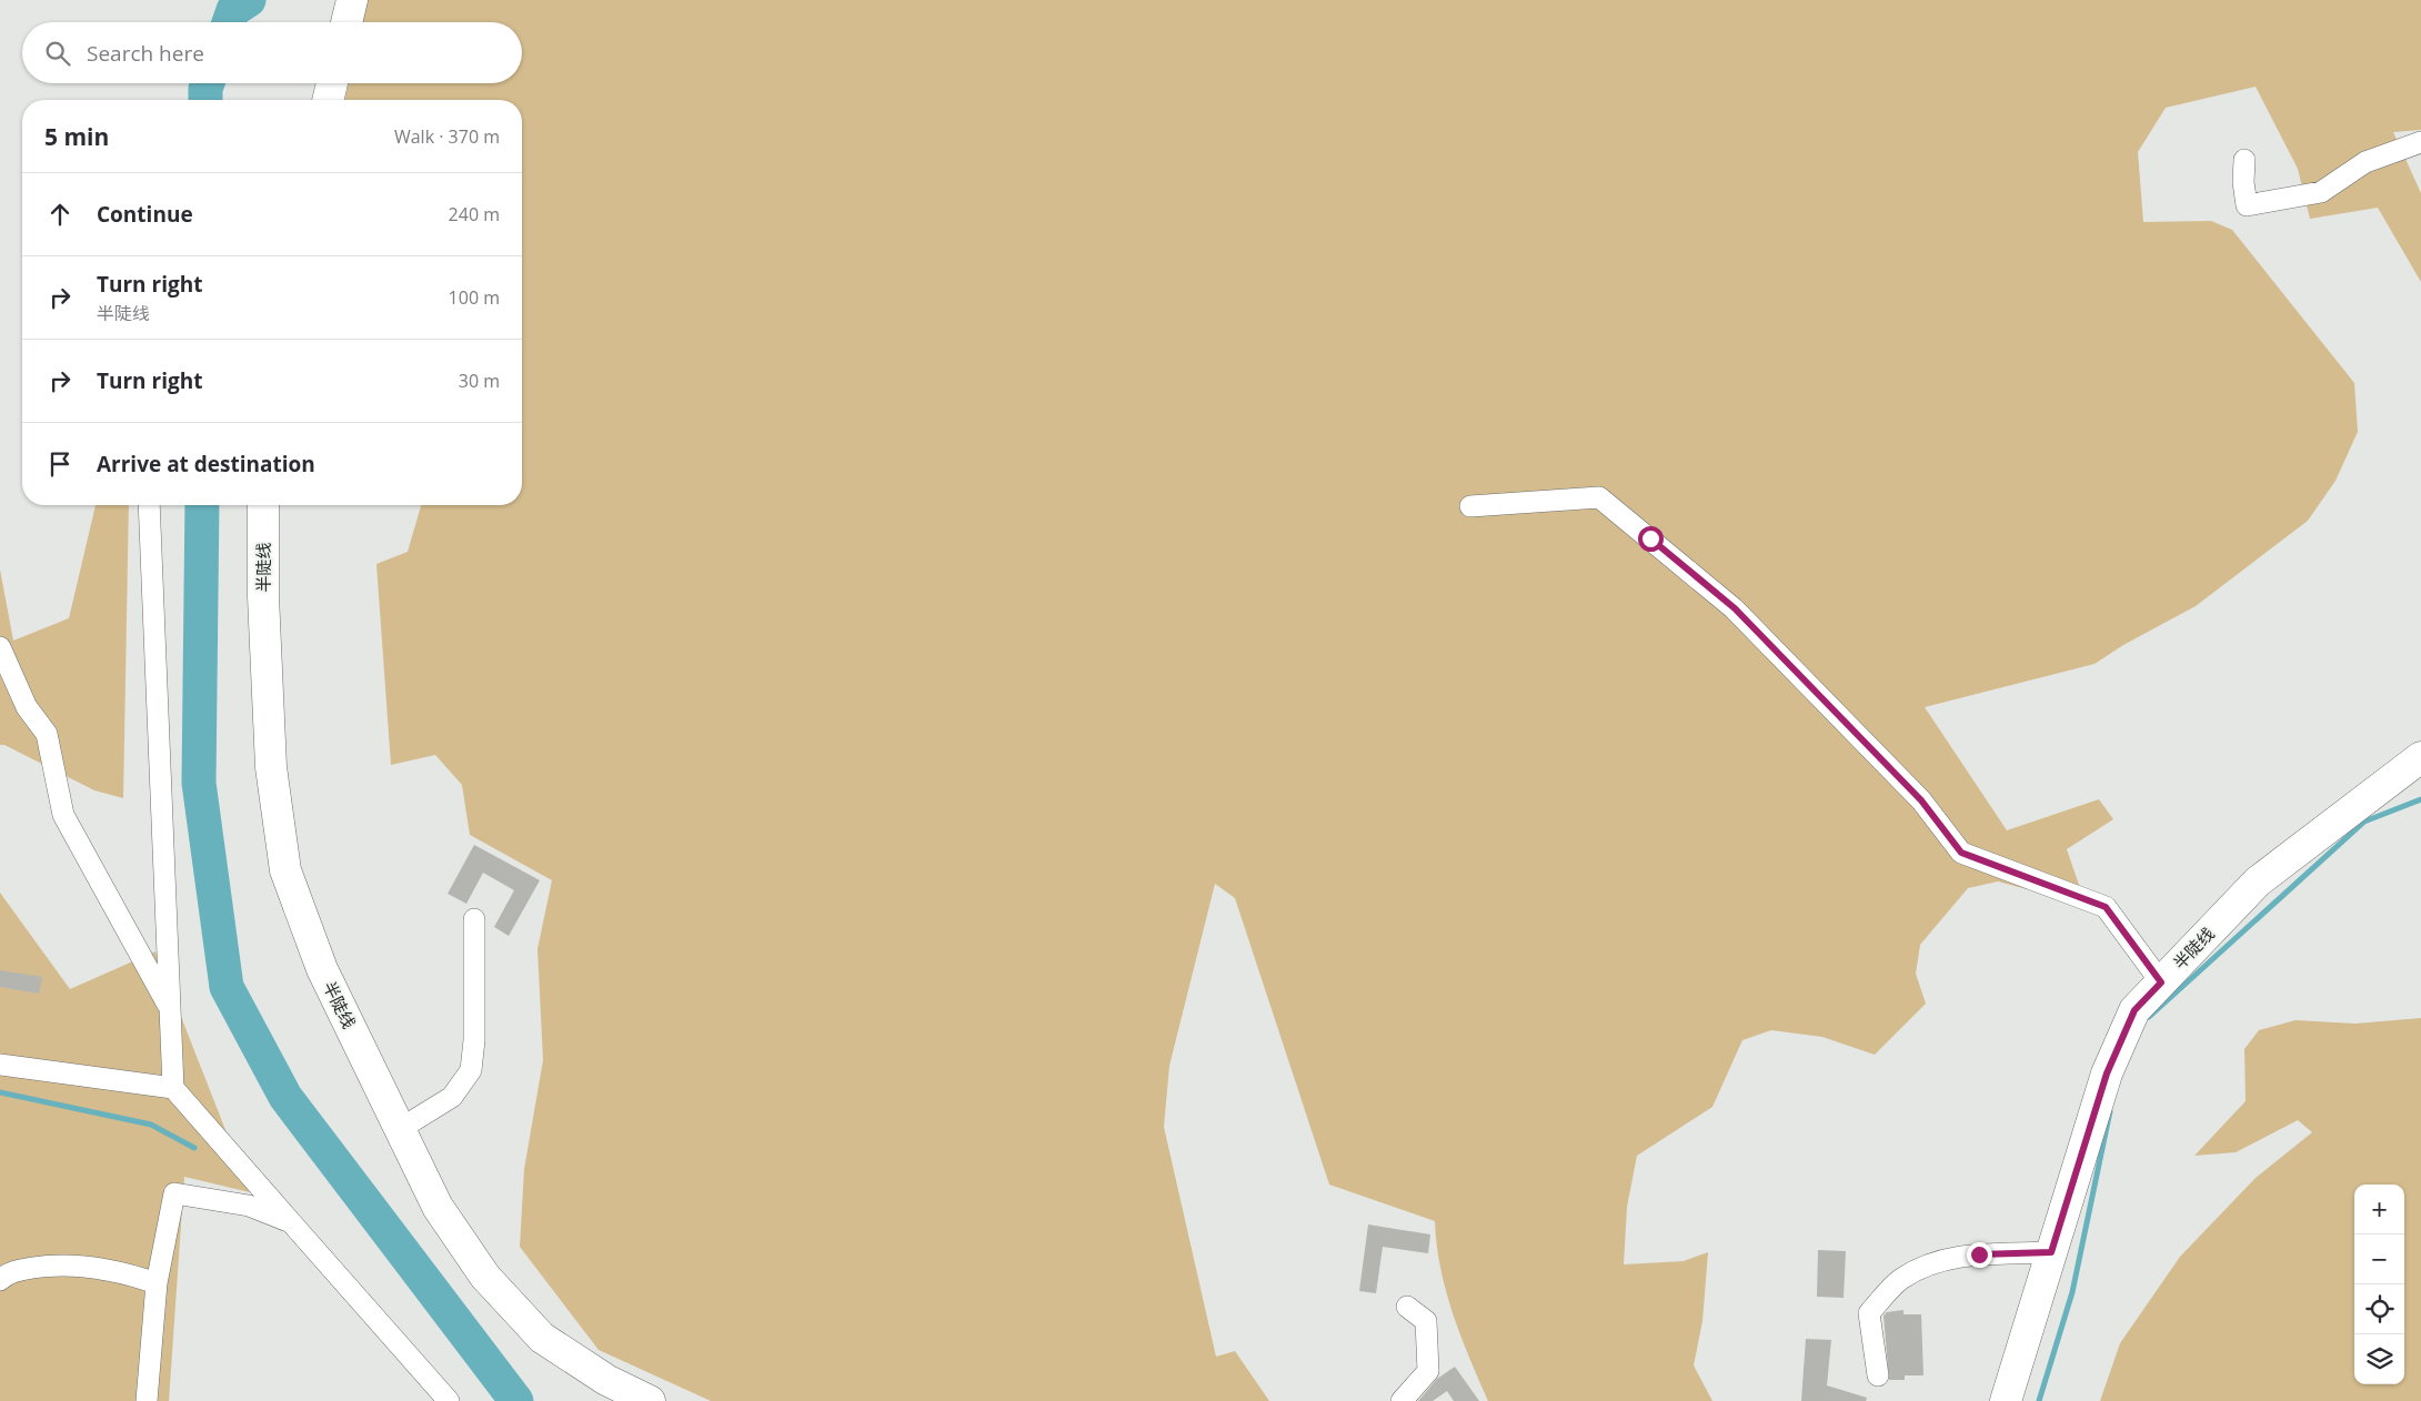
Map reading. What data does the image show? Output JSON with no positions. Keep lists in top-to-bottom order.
{
  "streets": {
    "street": ["半陡线"]
  },
  "page": {
    "search": "Search here",
    "heading": ["5 min", "Walk · 370 m"],
    "list": [
      ["Continue", "240 m"],
      ["Turn right", "半陡线", "100 m"],
      ["Turn right", "30 m"],
      "Arrive at destination"
    ],
    "map_buttons": ["+", "−"]
  }
}
